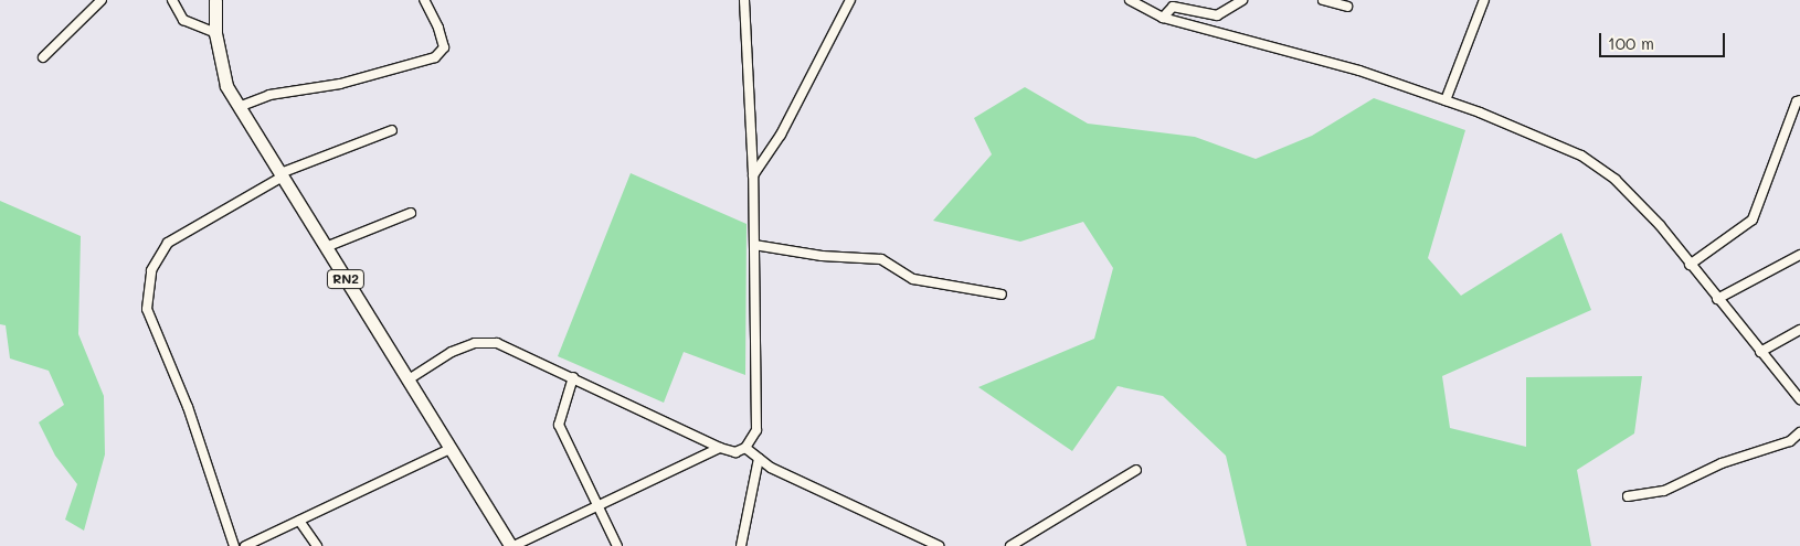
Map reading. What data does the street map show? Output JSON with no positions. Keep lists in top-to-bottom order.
{
  "streets": {
    "highway": ["RN2"]
  },
  "scale_bar": "100 m"
}
